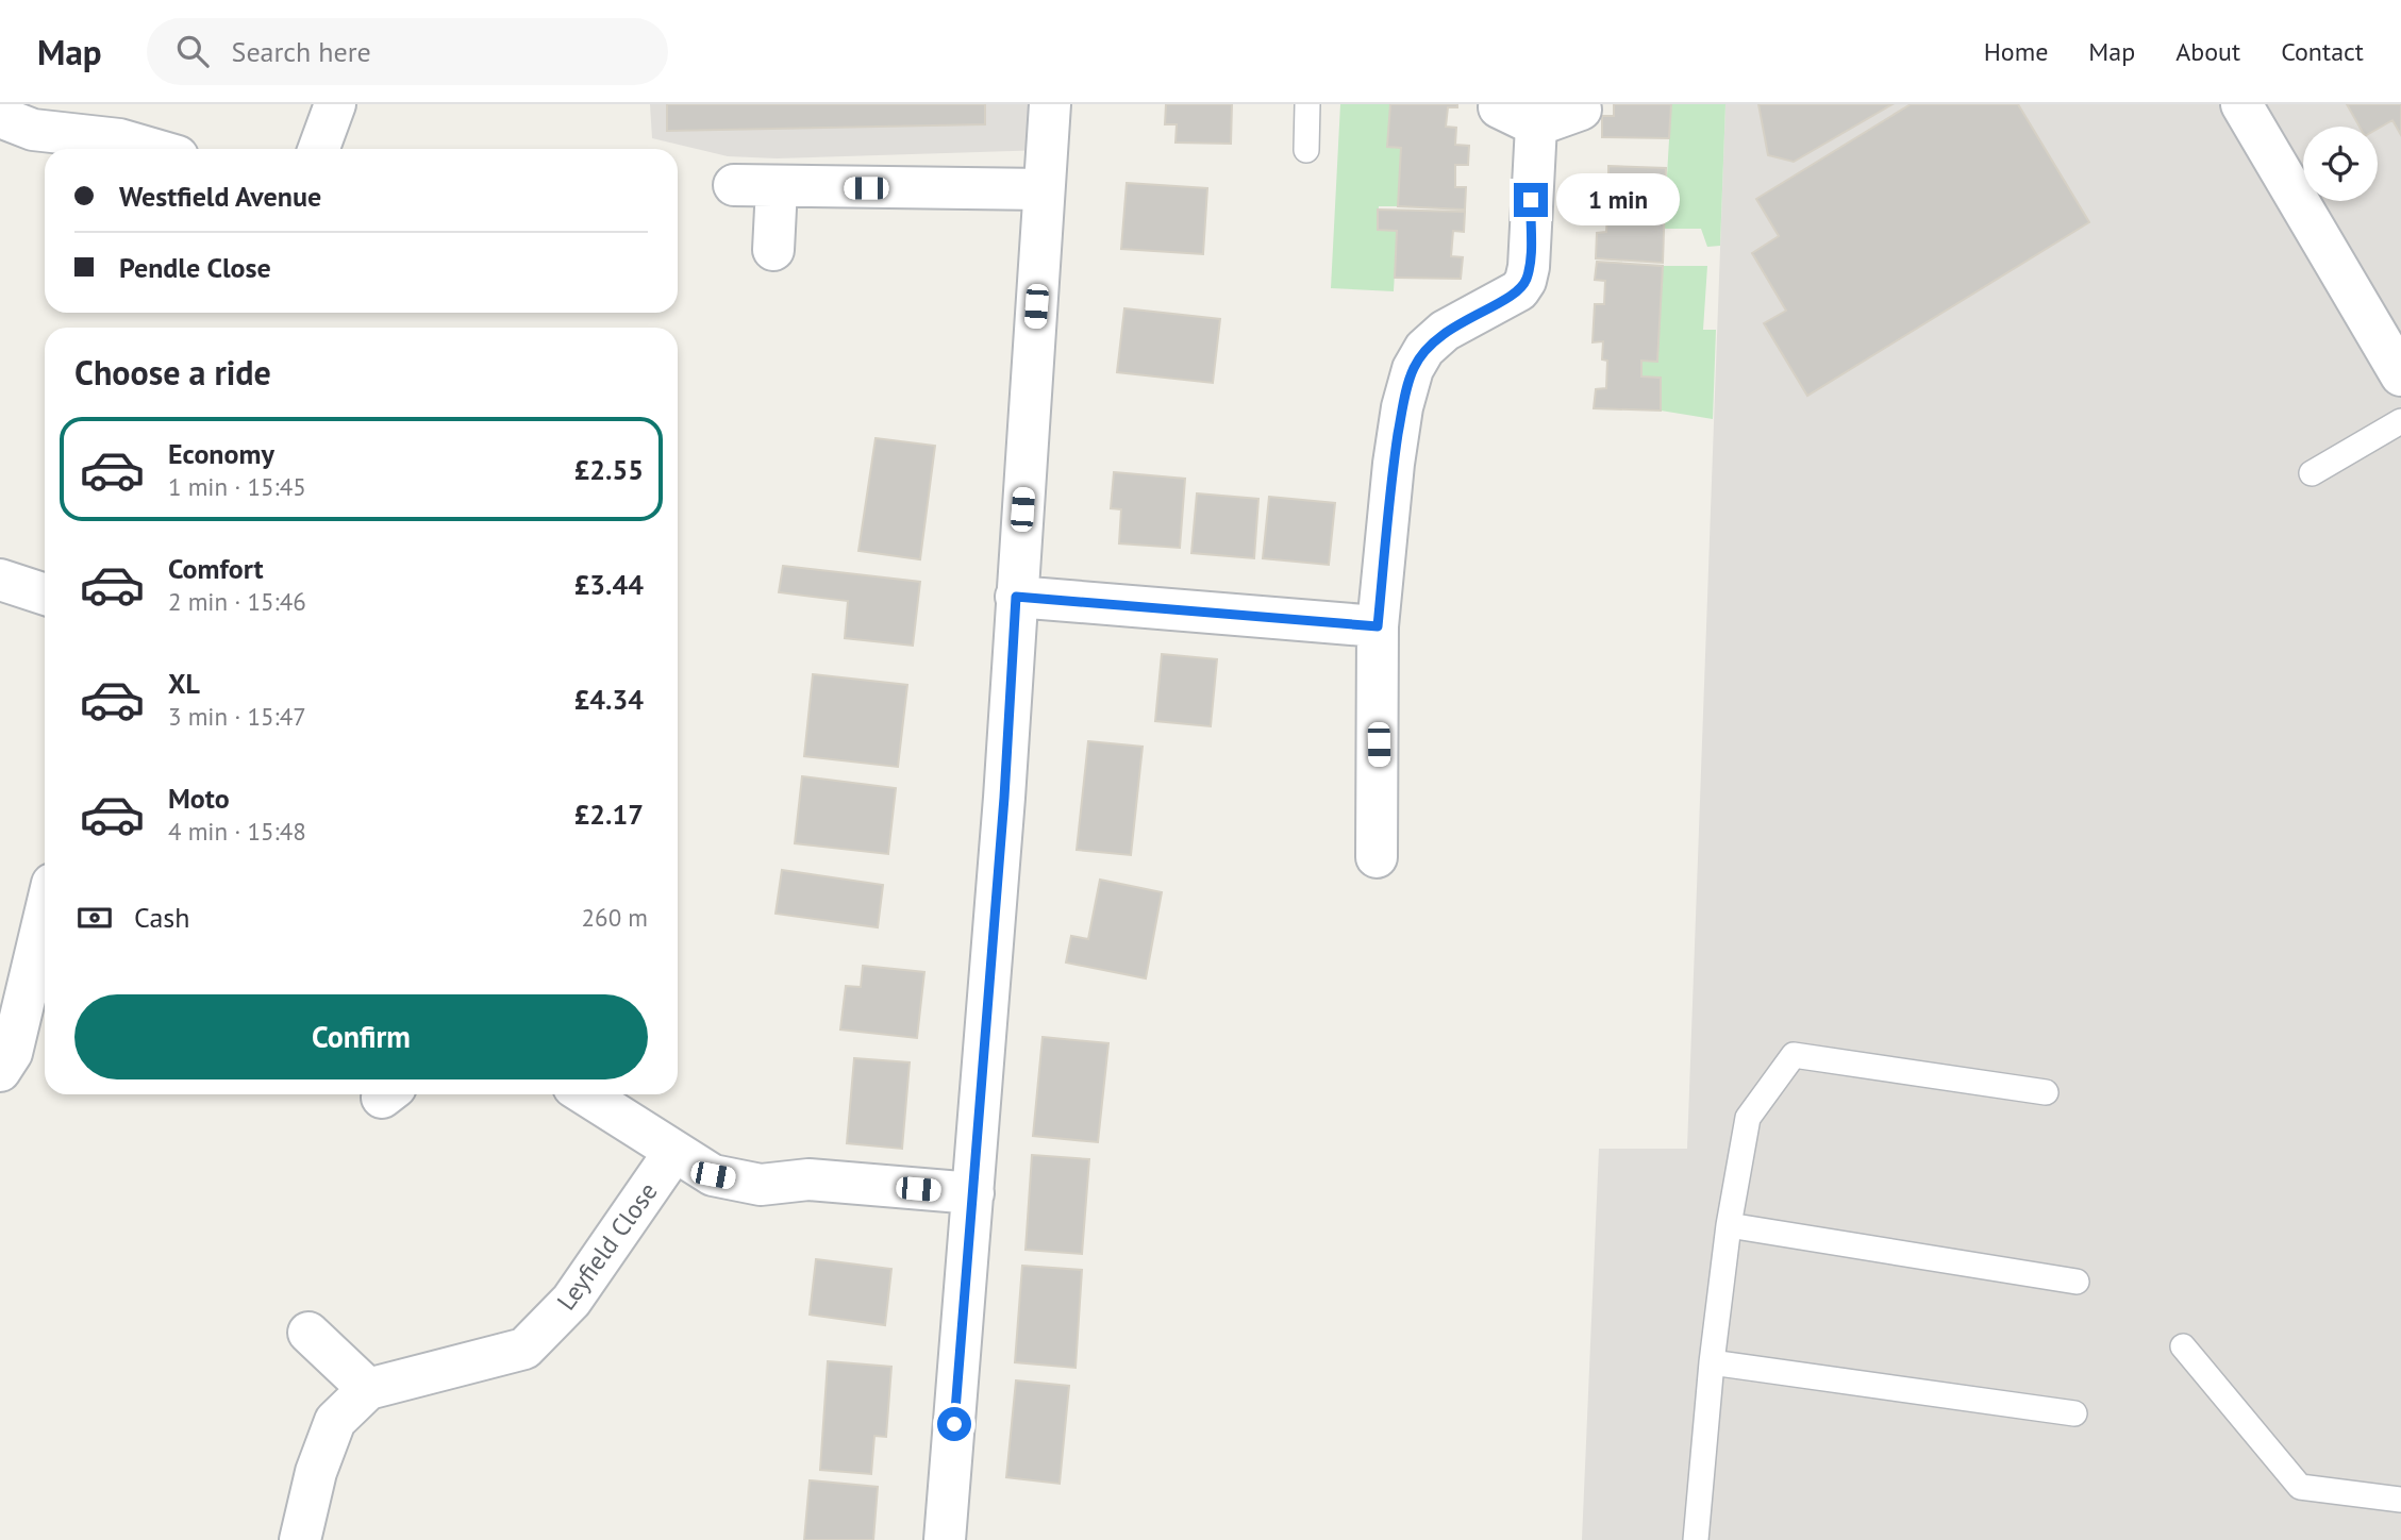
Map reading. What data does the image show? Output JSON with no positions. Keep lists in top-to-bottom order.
{
  "streets": {
    "street": ["Leyfield Close"]
  },
  "page": {
    "header": "Map",
    "search": "Search here",
    "nav": [
      "Home",
      "Map",
      "About",
      "Contact"
    ],
    "banner": ["Westfield Avenue", "Pendle Close"],
    "bubble": "1 min",
    "heading": "Choose a ride",
    "list": [
      {
        "name": "Economy",
        "note": "1 min · 15:45",
        "value": "£2.55"
      },
      {
        "name": "Comfort",
        "note": "2 min · 15:46",
        "value": "£3.44"
      },
      {
        "name": "XL",
        "note": "3 min · 15:47",
        "value": "£4.34"
      },
      {
        "name": "Moto",
        "note": "4 min · 15:48",
        "value": "£2.17"
      }
    ],
    "pay": ["Cash", "260 m"],
    "buttons": "Confirm"
  }
}
